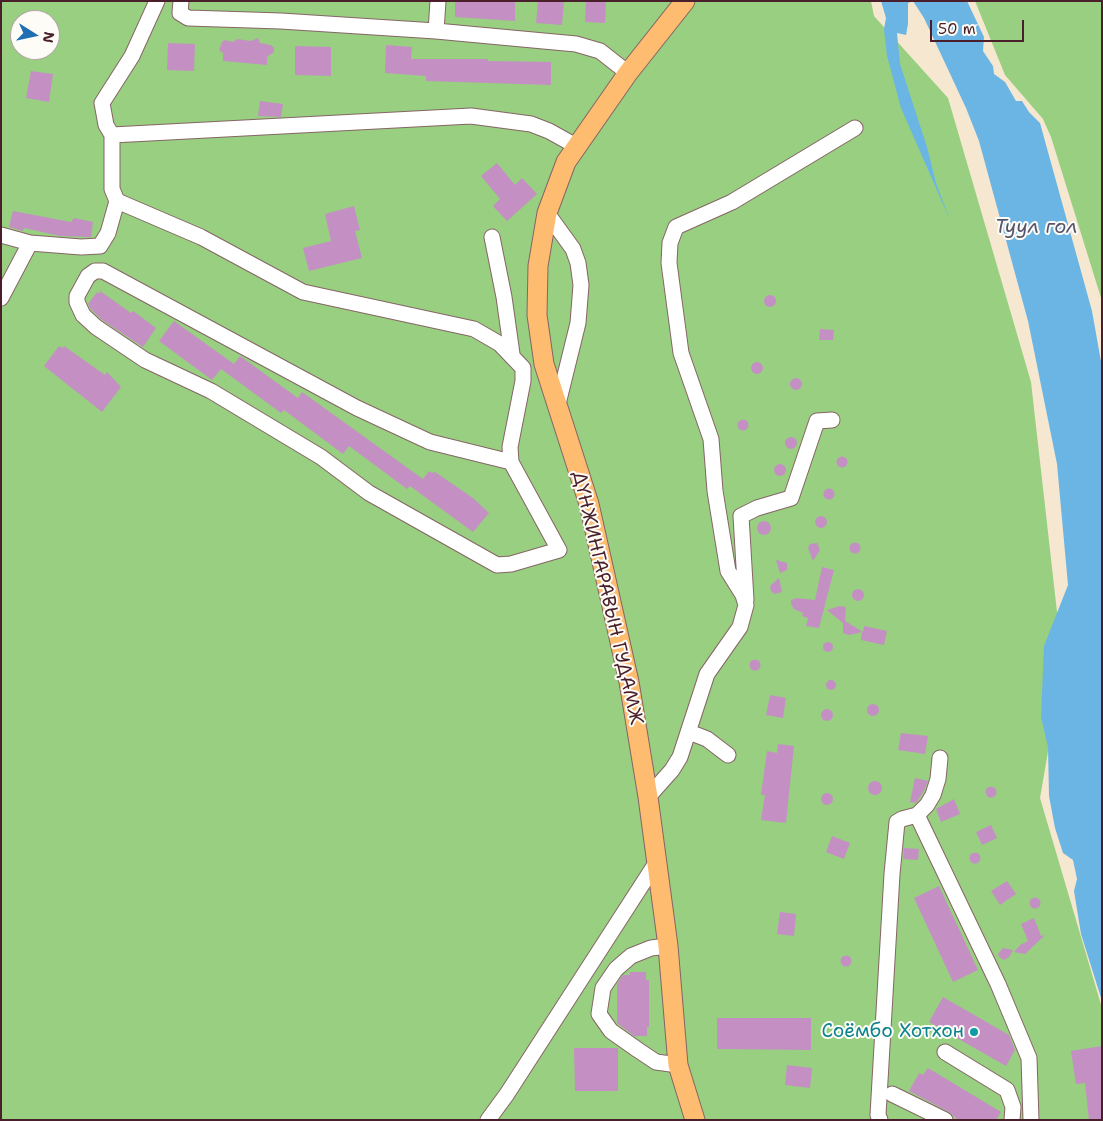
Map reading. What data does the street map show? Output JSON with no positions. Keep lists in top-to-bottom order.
{
  "streets": {
    "main road": ["ДҮНЖИНГАРАВЫН ГУДАМЖ"]
  },
  "water": ["Туул гол"],
  "places": ["Соёмбо Хотхон"],
  "scale_bar": "50 m",
  "north": "right"
}
